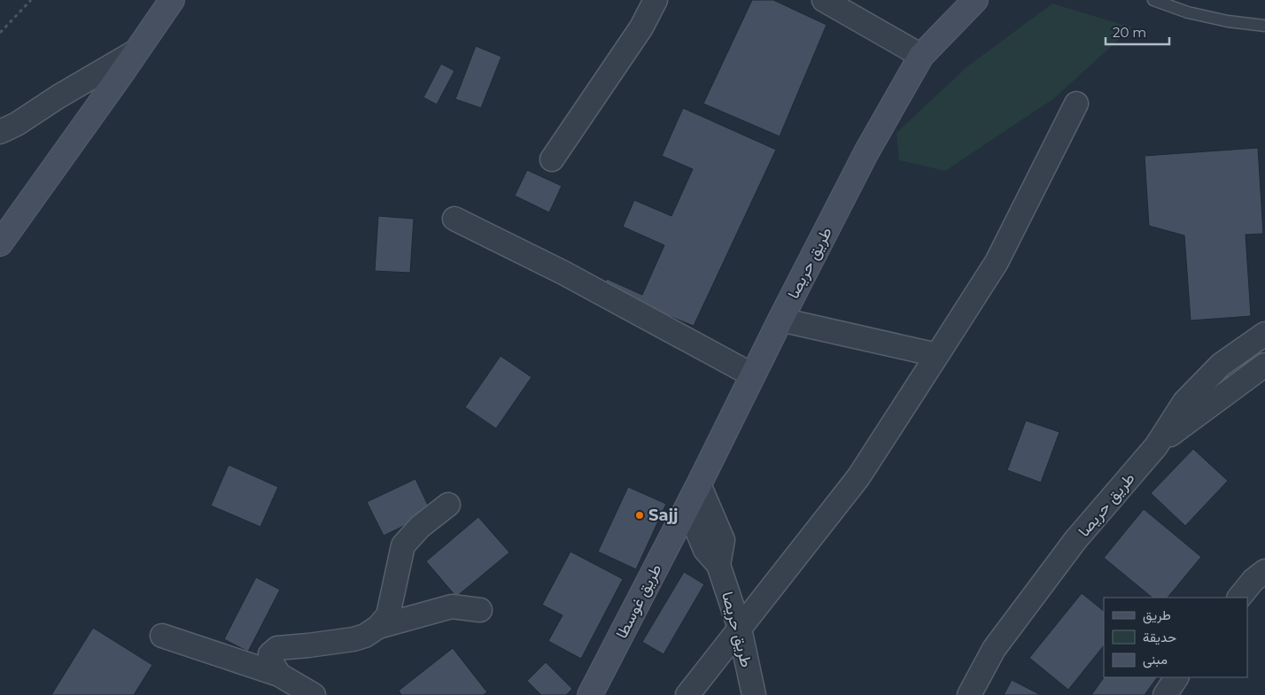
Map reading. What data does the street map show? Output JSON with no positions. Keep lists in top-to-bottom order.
{
  "streets": {
    "main road": ["طريق حريصا", "طريق غوسطا"]
  },
  "crossings": [
    ["طريق حريصا", "طريق غوسطا"]
  ],
  "places": ["Sajj"],
  "legend": ["طريق", "حديقة", "مبنى"],
  "scale_bar": "20 m"
}
